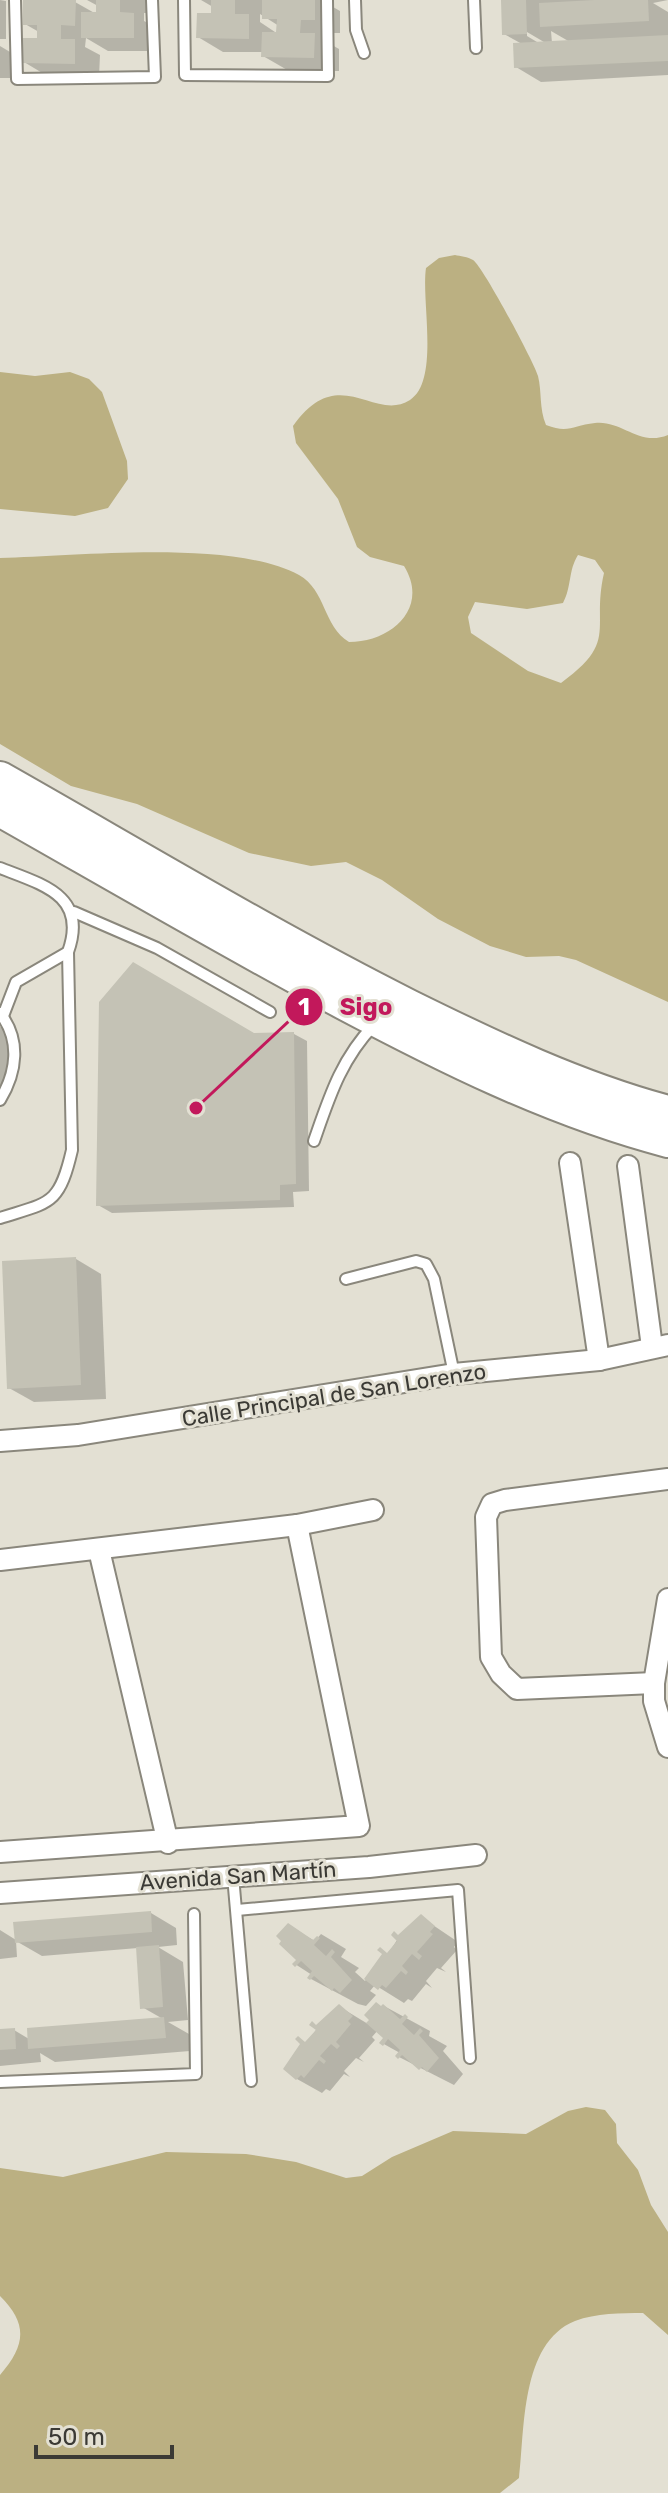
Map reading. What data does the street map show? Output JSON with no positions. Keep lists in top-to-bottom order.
{
  "streets": {
    "street": ["Calle Principal de San Lorenzo", "Avenida San Martín"]
  },
  "places": ["Sigo"],
  "scale_bar": "50 m"
}
